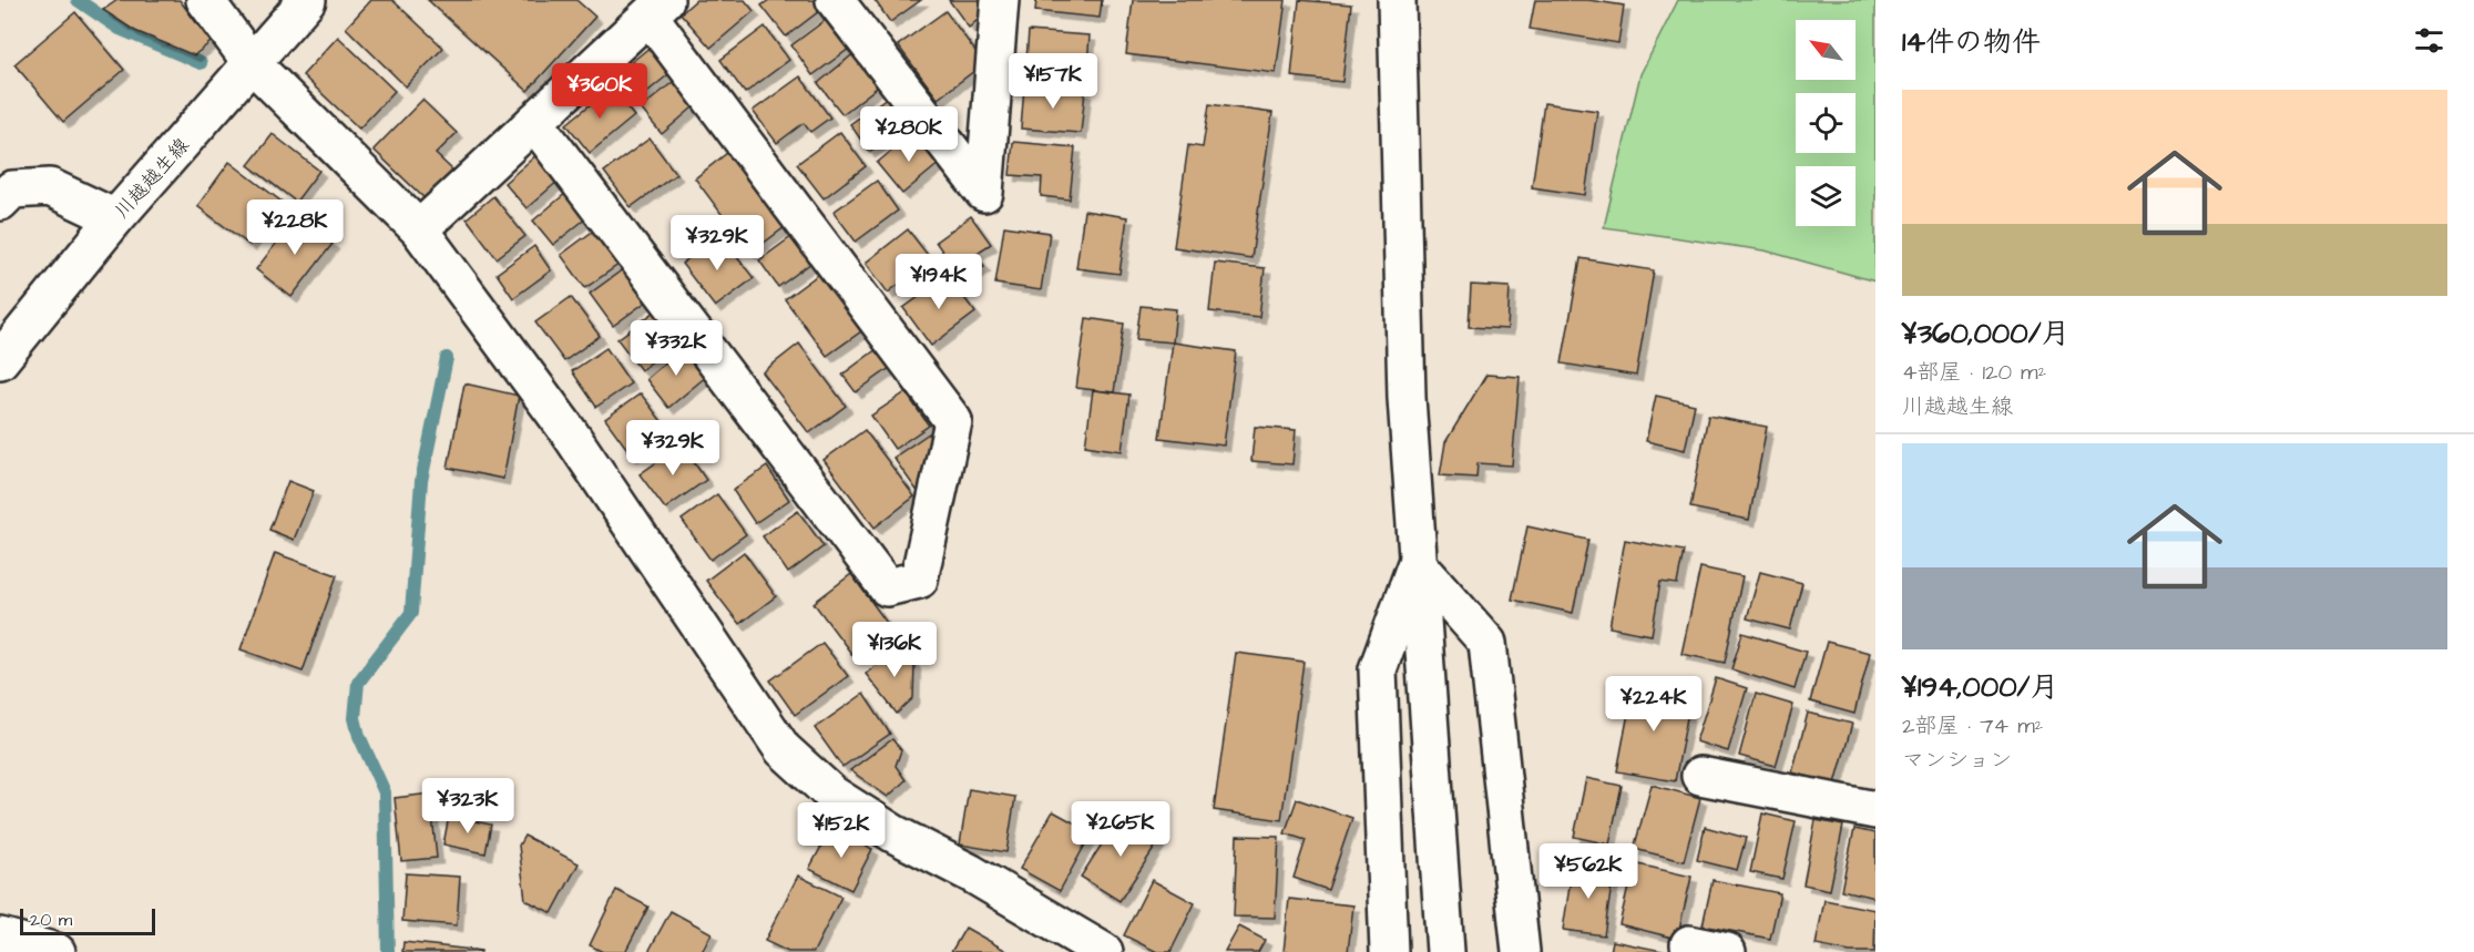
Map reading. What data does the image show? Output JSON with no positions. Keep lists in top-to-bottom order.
{
  "streets": {
    "street": ["川越越生線"]
  },
  "scale_bar": "20 m",
  "north": "top left",
  "page": {
    "heading": "14件の物件",
    "price": [
      "¥157K",
      "¥360K",
      "¥280K",
      "¥228K",
      "¥329K",
      "¥194K",
      "¥332K",
      "¥329K",
      "¥136K",
      "¥224K",
      "¥323K",
      "¥265K",
      "¥152K",
      "¥562K"
    ],
    "list": [
      {
        "name": "¥360,000/月",
        "note": "4部屋 · 120 m² · 川越越生線"
      },
      {
        "name": "¥194,000/月",
        "note": "2部屋 · 74 m² · マンション"
      }
    ],
    "scale": "20 m"
  }
}
